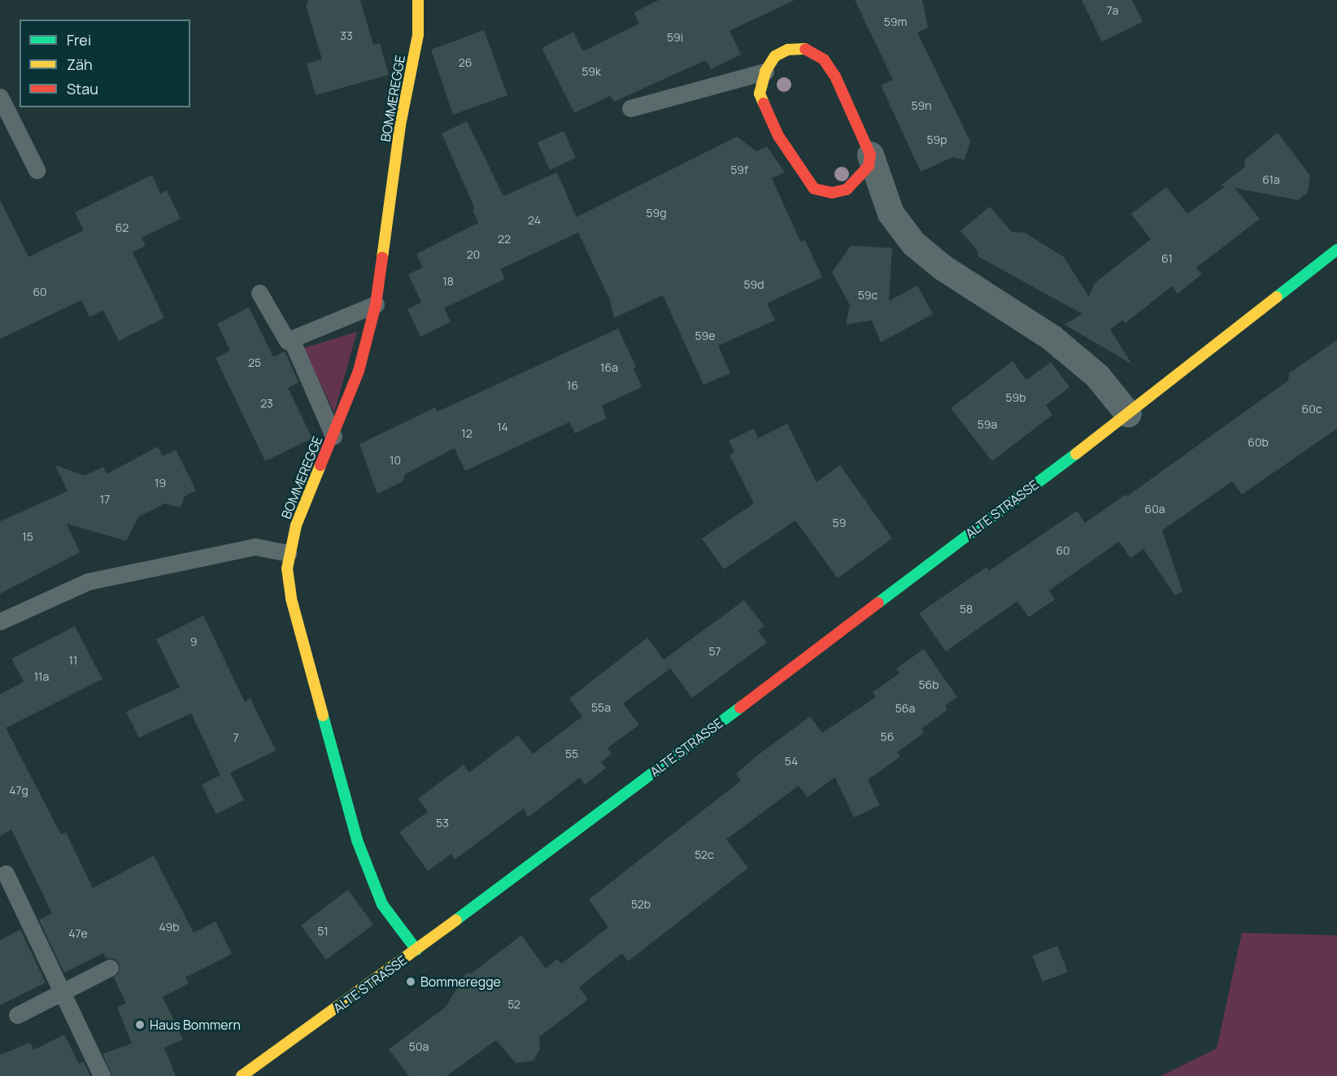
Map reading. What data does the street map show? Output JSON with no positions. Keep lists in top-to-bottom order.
{
  "streets": {
    "street": ["BOMMEREGGE", "ALTE STRASSE"]
  },
  "crossings": [
    ["BOMMEREGGE", "ALTE STRASSE"]
  ],
  "places": ["Bommeregge", "Haus Bommern"],
  "house_numbers": [
    "7a",
    "59m",
    "33",
    "59i",
    "26",
    "59k",
    "59n",
    "59p",
    "59f",
    "61a",
    "59g",
    "24",
    "62",
    "22",
    "20",
    "61",
    "18",
    "59d",
    "60",
    "59c",
    "59e",
    "25",
    "16a",
    "16",
    "59b",
    "23",
    "60c",
    "59a",
    "14",
    "12",
    "60b",
    "10",
    "19",
    "17",
    "60a",
    "59",
    "15",
    "60",
    "58",
    "9",
    "57",
    "11",
    "11a",
    "56b",
    "55a",
    "56a",
    "56",
    "7",
    "55",
    "54",
    "47g",
    "53",
    "52c",
    "52b",
    "49b",
    "51",
    "47e",
    "52",
    "50a"
  ],
  "legend": ["Frei", "Zäh", "Stau"]
}
